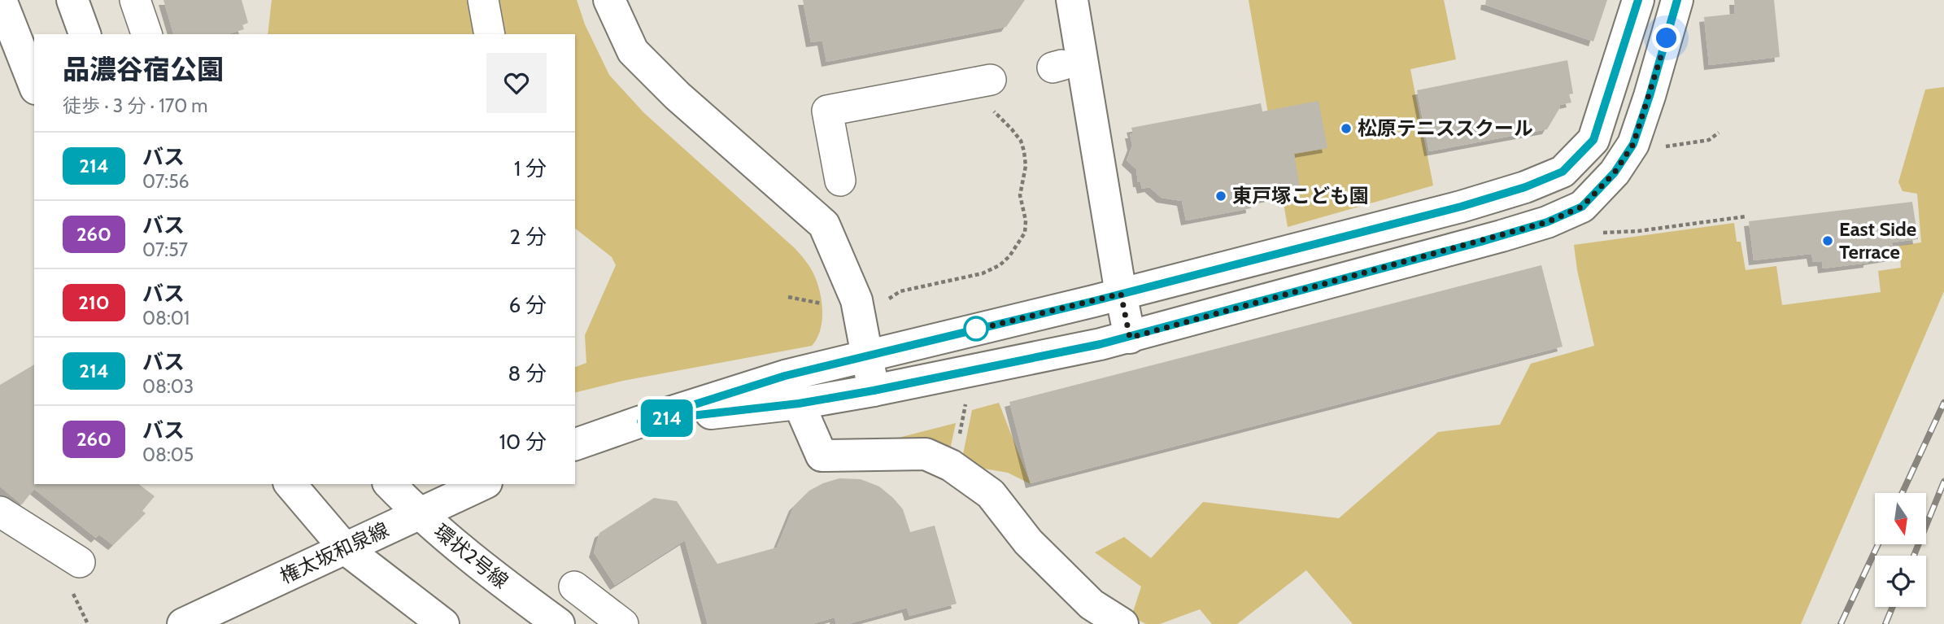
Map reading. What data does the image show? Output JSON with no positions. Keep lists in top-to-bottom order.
{
  "streets": {
    "street": ["権太坂和泉線", "環状2号線"]
  },
  "crossings": [
    ["権太坂和泉線", "環状2号線"]
  ],
  "places": ["松原テニススクール", "東戸塚こども園", "East Side Terrace"],
  "lines": ["bus line 214"],
  "north": "bottom",
  "page": {
    "on_map": "214",
    "heading": ["品濃谷宿公園", "徒歩 · 3 分 · 170 m"],
    "list": [
      {
        "mark": "214",
        "name": "バス",
        "note": "07:56",
        "value": "1 分"
      },
      {
        "mark": "260",
        "name": "バス",
        "note": "07:57",
        "value": "2 分"
      },
      {
        "mark": "210",
        "name": "バス",
        "note": "08:01",
        "value": "6 分"
      },
      {
        "mark": "214",
        "name": "バス",
        "note": "08:03",
        "value": "8 分"
      },
      {
        "mark": "260",
        "name": "バス",
        "note": "08:05",
        "value": "10 分"
      }
    ]
  }
}
